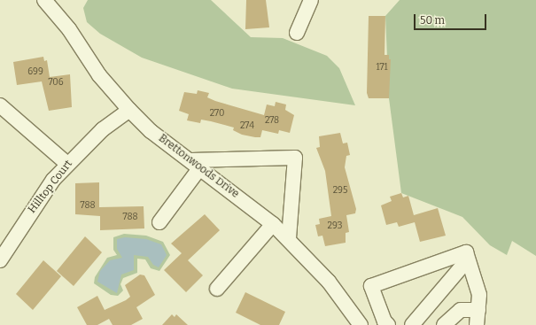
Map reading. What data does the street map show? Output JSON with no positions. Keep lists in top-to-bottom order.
{
  "streets": {
    "street": ["Brettonwoods Drive", "Hilltop Court"]
  },
  "crossings": [
    ["Brettonwoods Drive", "Hilltop Court"]
  ],
  "house_numbers": [
    "171",
    "699",
    "706",
    "270",
    "278",
    "274",
    "295",
    "788",
    "788",
    "293"
  ],
  "scale_bar": "50 m"
}
